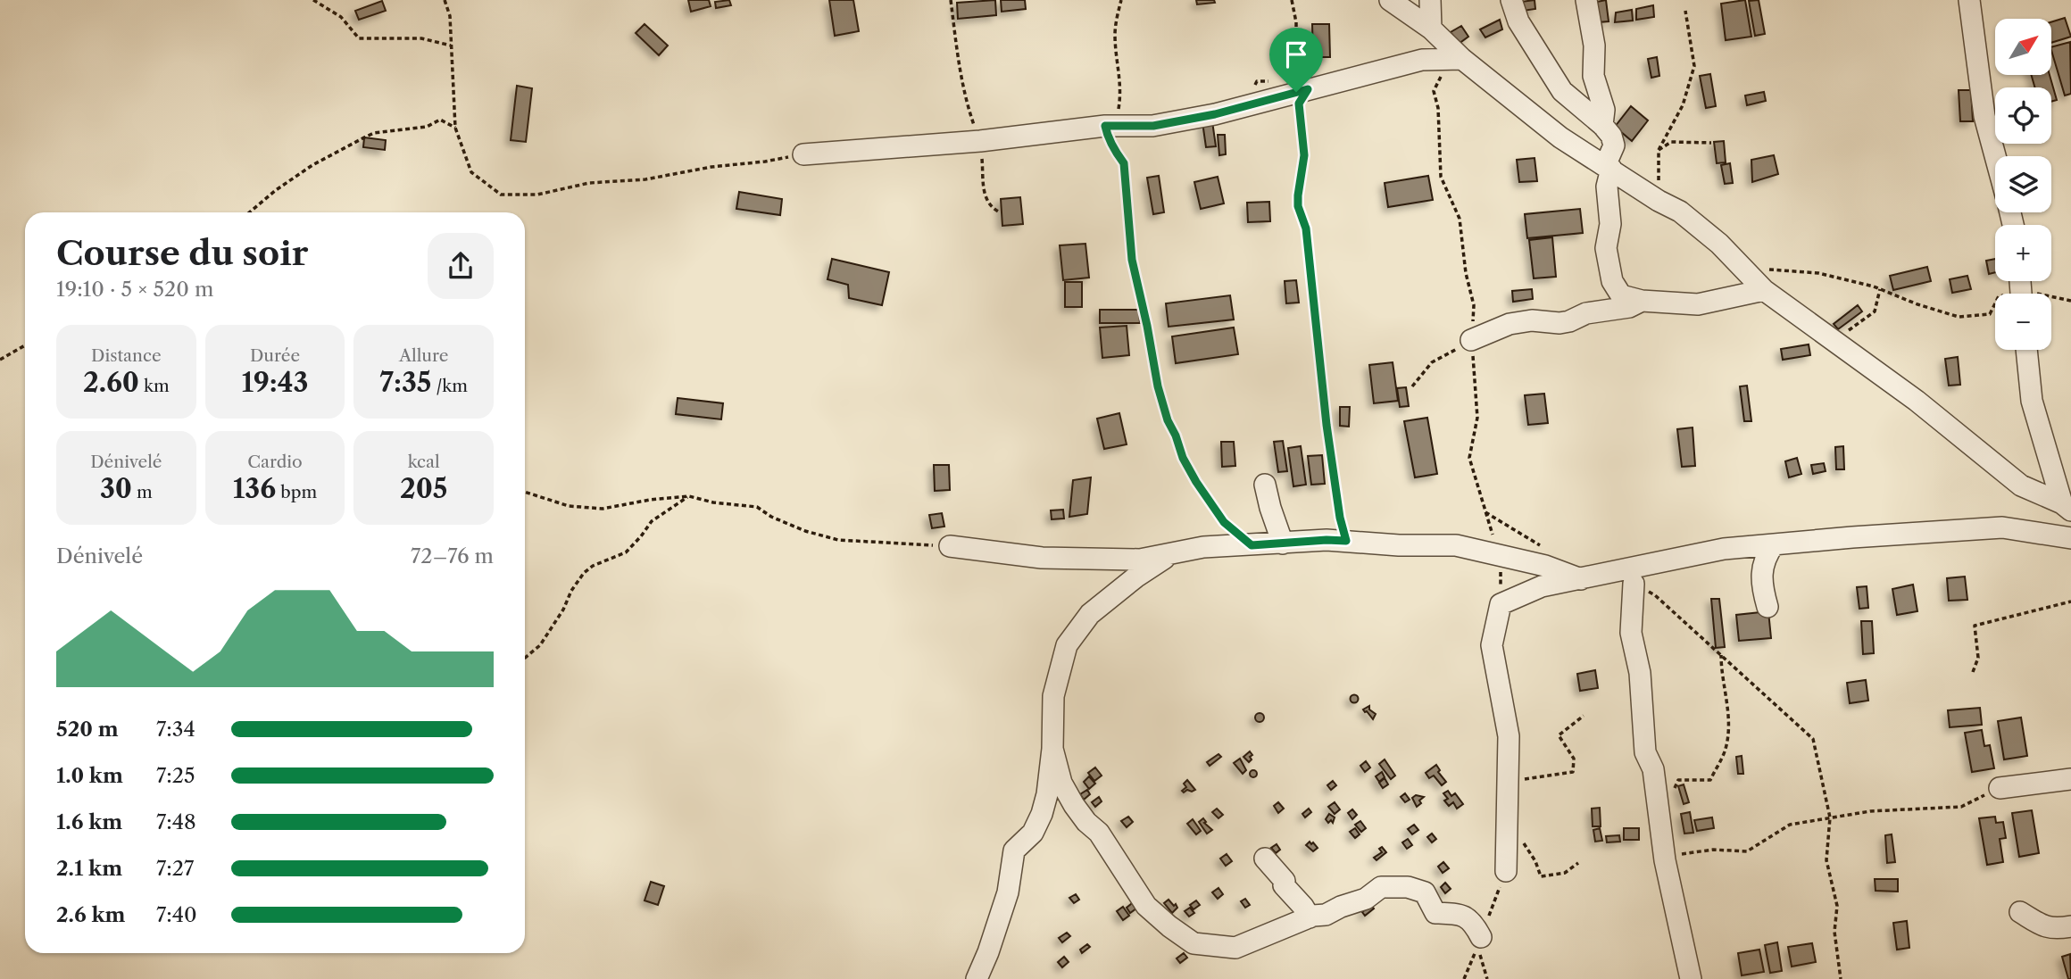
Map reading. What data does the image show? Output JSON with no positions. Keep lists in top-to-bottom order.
{
  "north": "top right",
  "page": {
    "map_buttons": ["+", "−"],
    "heading": ["Course du soir", "19:10 · 5 × 520 m"],
    "stats": [
      ["Distance", "2.60 km"],
      ["Durée", "19:43"],
      ["Allure", "7:35 /km"],
      ["Dénivelé", "30 m"],
      ["Cardio", "136 bpm"],
      ["kcal", "205"]
    ],
    "chart": ["Dénivelé", "72–76 m"],
    "list": [
      {
        "name": "520 m",
        "note": "7:34"
      },
      {
        "name": "1.0 km",
        "note": "7:25"
      },
      {
        "name": "1.6 km",
        "note": "7:48"
      },
      {
        "name": "2.1 km",
        "note": "7:27"
      },
      {
        "name": "2.6 km",
        "note": "7:40"
      }
    ]
  }
}
